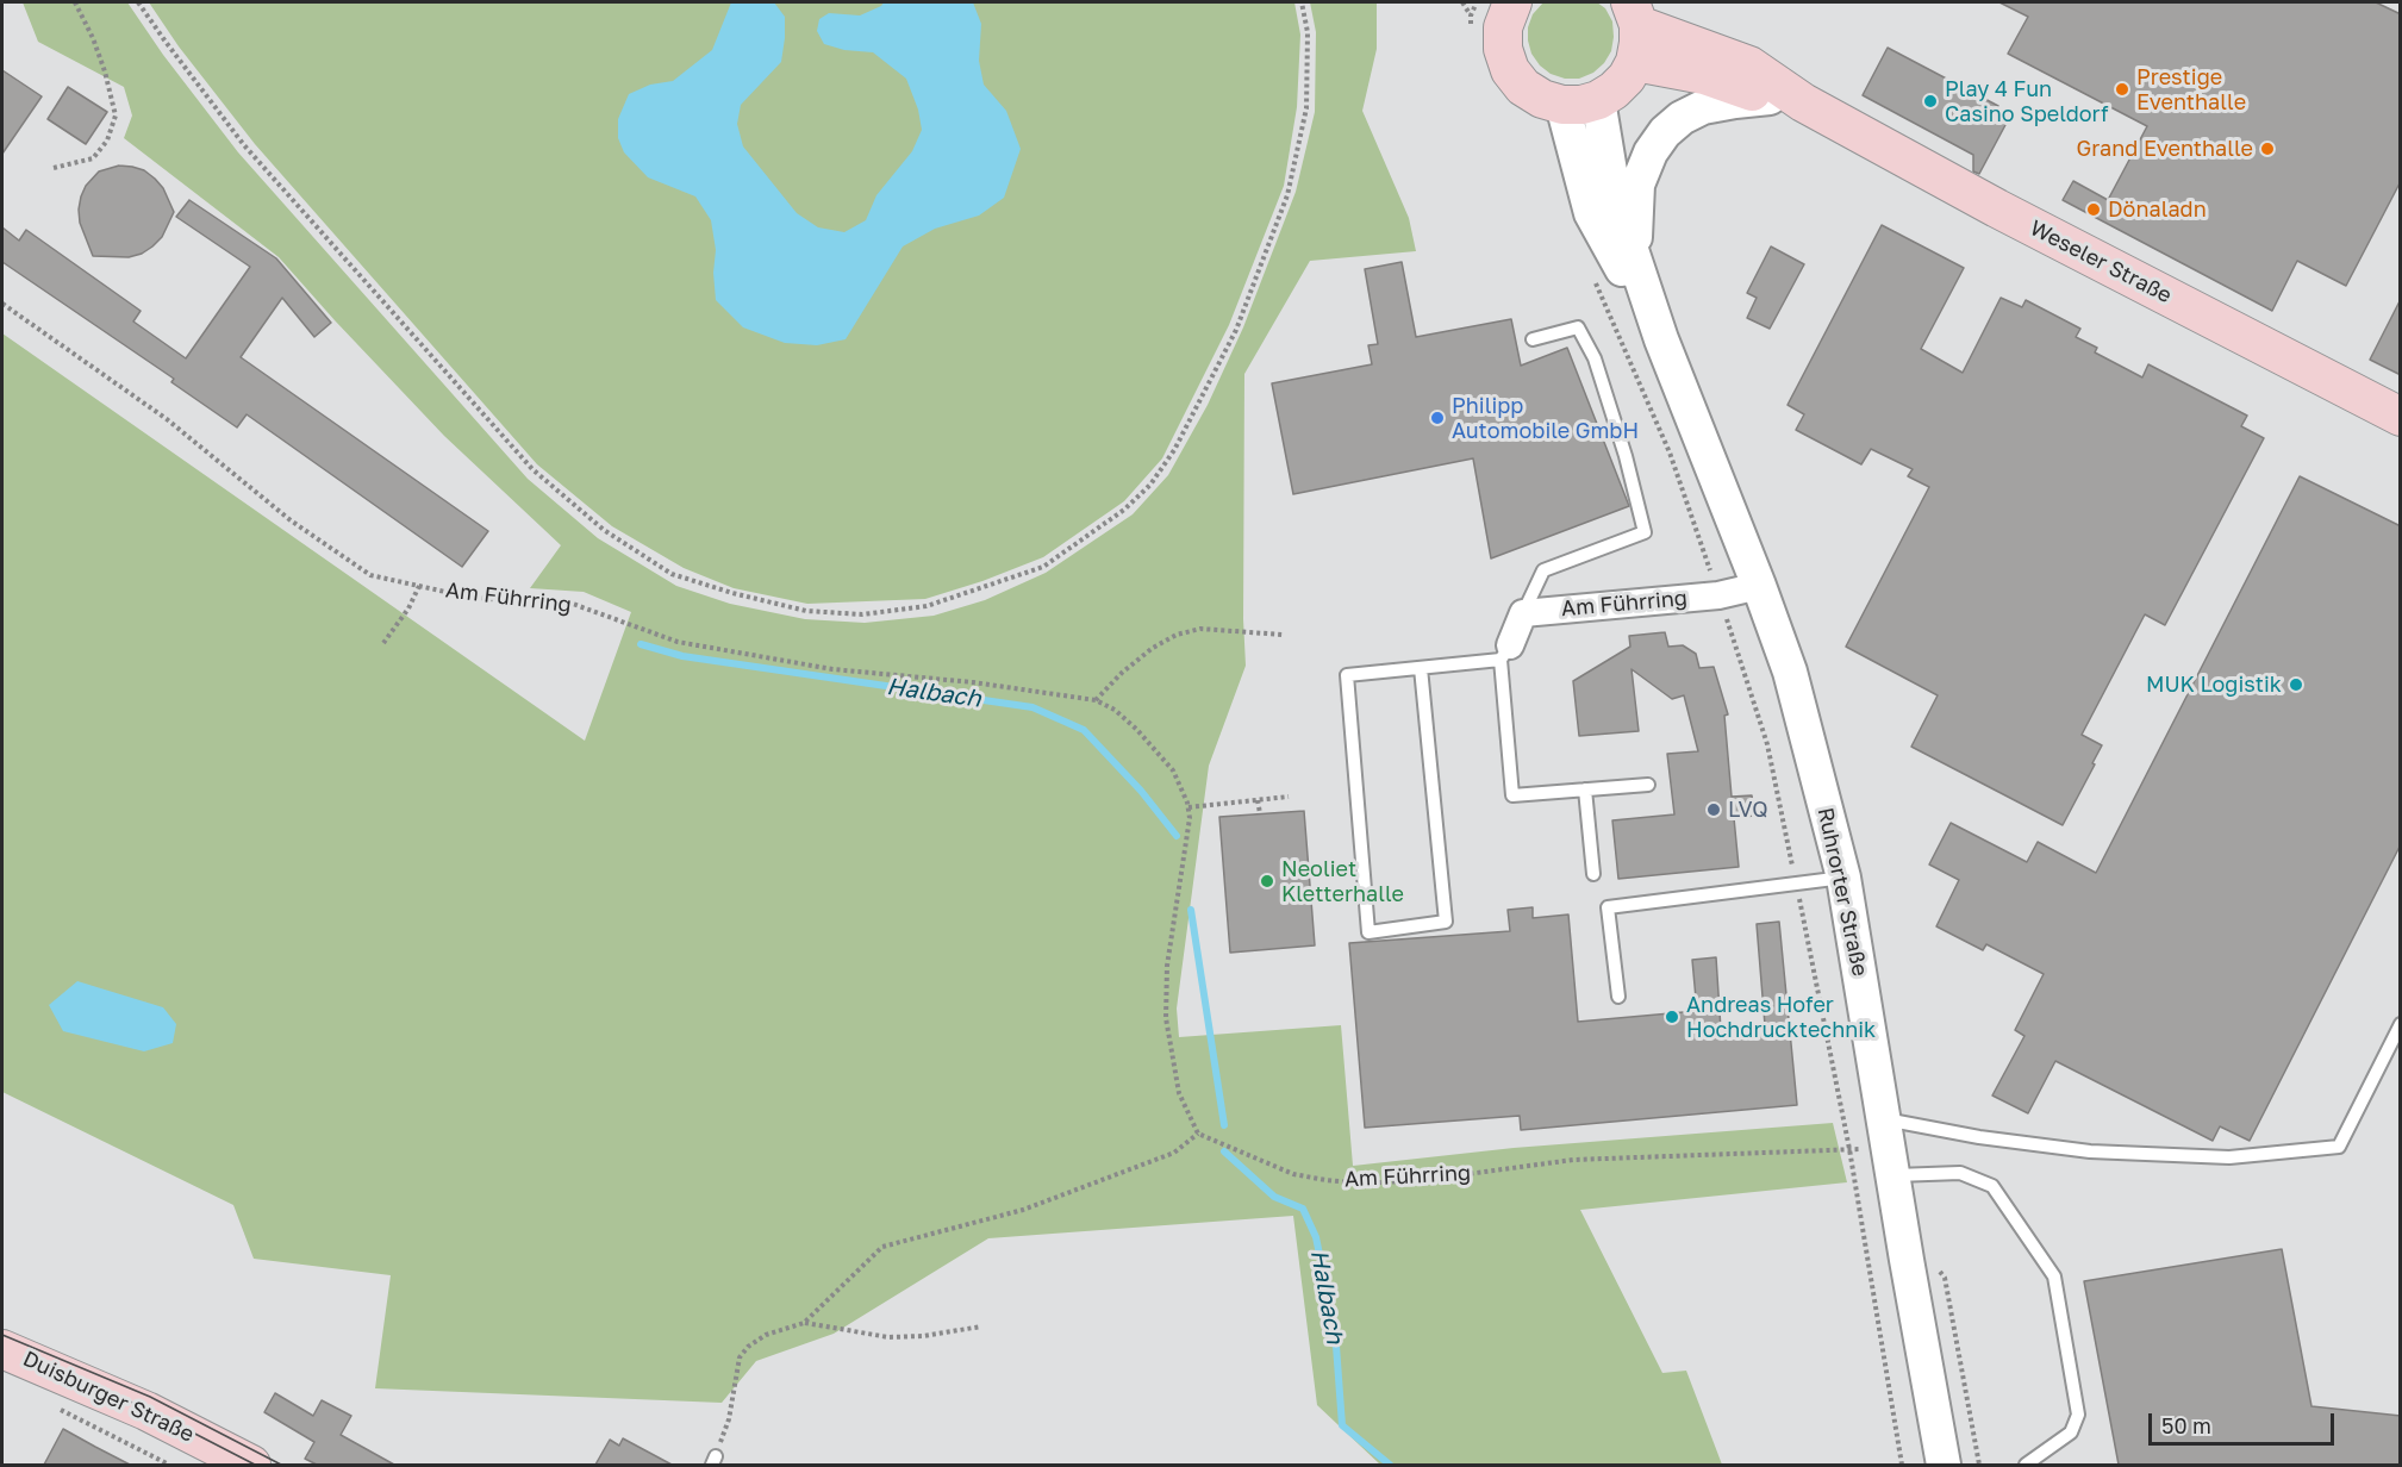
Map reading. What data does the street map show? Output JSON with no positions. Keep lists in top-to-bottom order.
{
  "streets": {
    "main road": ["Weseler Straße", "Duisburger Straße"],
    "street": ["Am Führring", "Ruhrorter Straße"]
  },
  "crossings": [
    ["Weseler Straße", "Ruhrorter Straße"],
    ["Am Führring", "Ruhrorter Straße"]
  ],
  "water": ["Halbach"],
  "places": [
    "Prestige Eventhalle",
    "Play 4 Fun Casino Speldorf",
    "Grand Eventhalle",
    "Dönaladn",
    "Philipp Automobile GmbH",
    "MUK Logistik",
    "LVQ",
    "Neoliet Kletterhalle",
    "Andreas Hofer Hochdrucktechnik"
  ],
  "scale_bar": "50 m"
}
